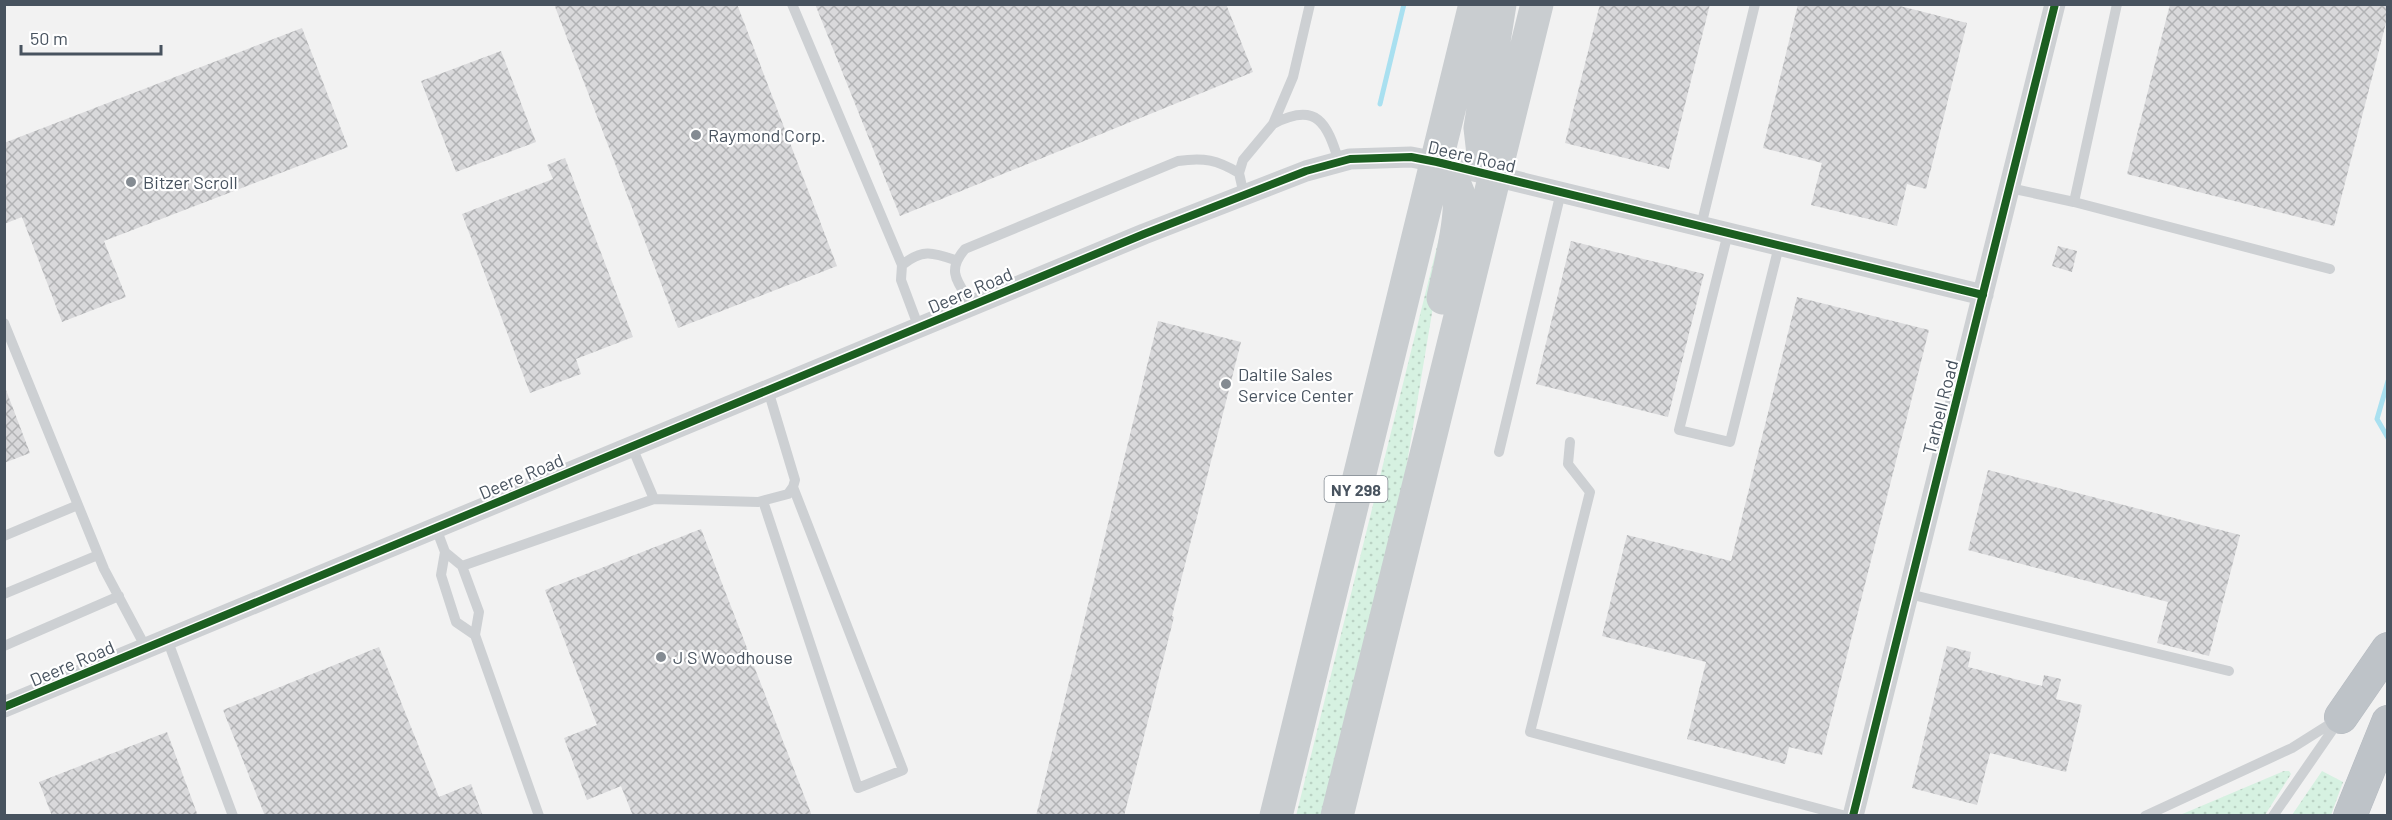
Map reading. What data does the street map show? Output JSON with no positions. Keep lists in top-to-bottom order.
{
  "streets": {
    "main road": ["NY 298"],
    "street": ["Deere Road", "Tarbell Road"]
  },
  "crossings": [
    ["Deere Road", "Tarbell Road"],
    ["Deere Road", "NY 298"]
  ],
  "places": [
    "Raymond Corp.",
    "Bitzer Scroll",
    "Daltile Sales Service Center",
    "J S Woodhouse"
  ],
  "scale_bar": "50 m"
}
